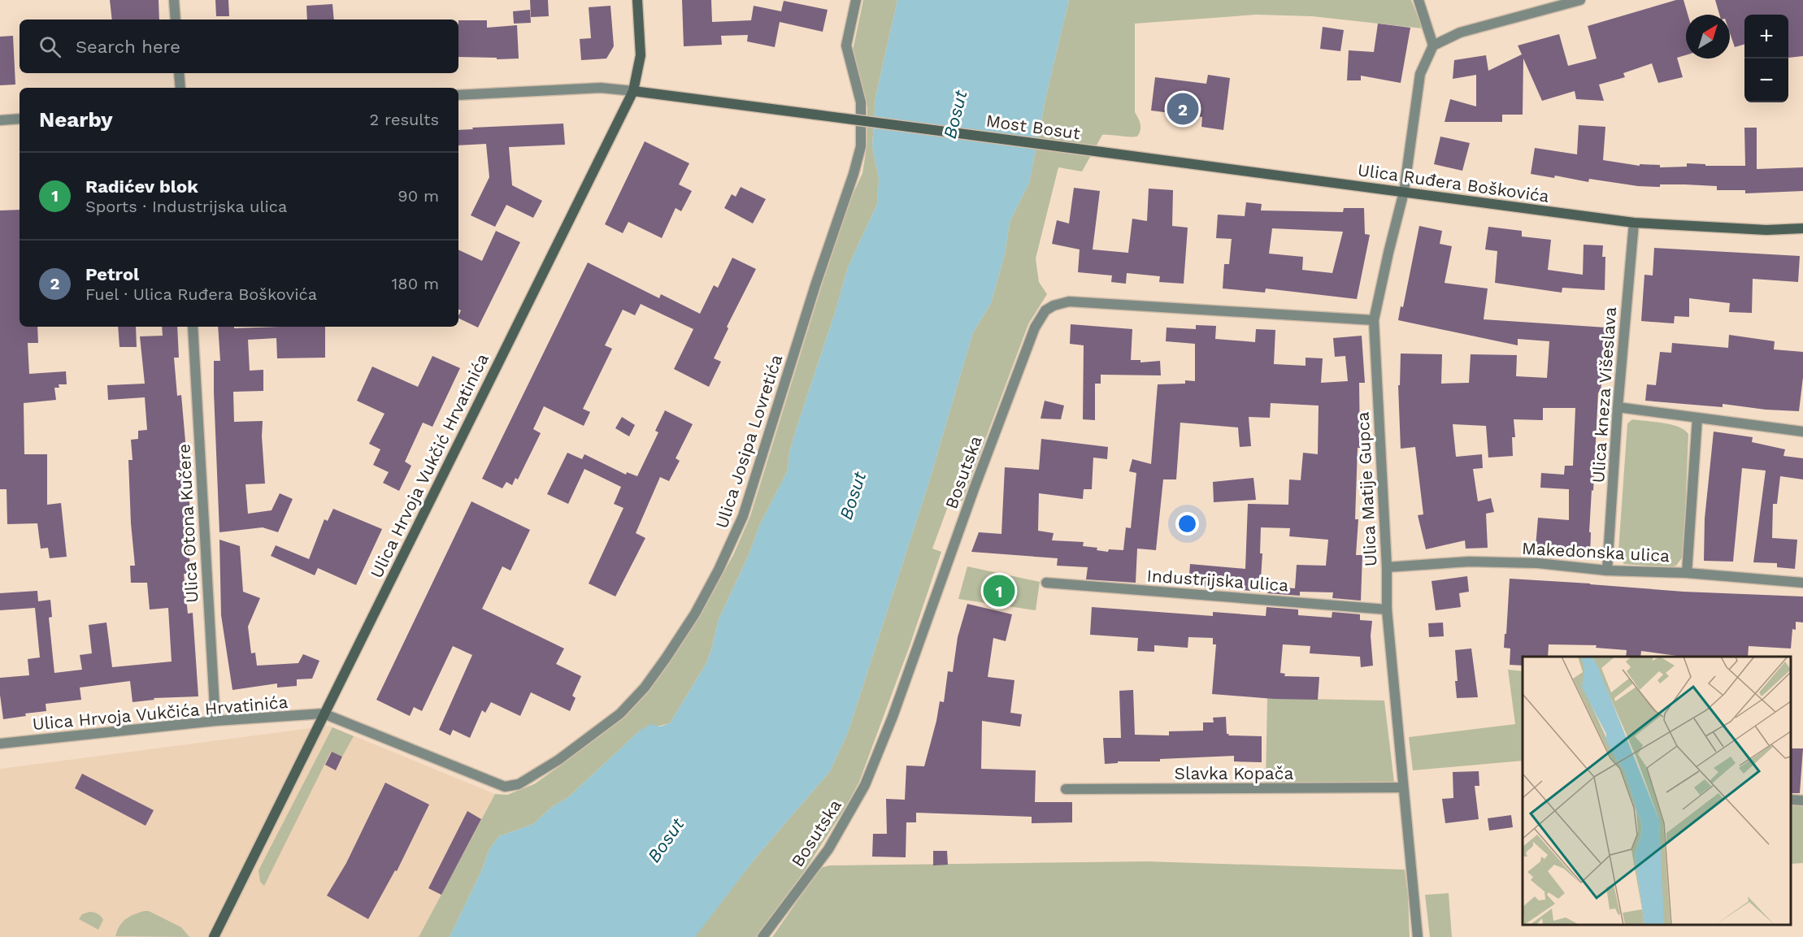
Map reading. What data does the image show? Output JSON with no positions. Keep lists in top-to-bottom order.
{
  "streets": {
    "main road": ["Most Bosut", "Ulica Ruđera Boškovića", "Ulica Hrvoja Vukčić Hrvatinića"],
    "street": [
      "Ulica kneza Višeslava",
      "Ulica Josipa Lovretića",
      "Bosutska",
      "Ulica Matije Gupca",
      "Ulica Otona Kučere",
      "Makedonska ulica",
      "Industrijska ulica",
      "Ulica Hrvoja Vukčića Hrvatinića",
      "Slavka Kopača"
    ]
  },
  "crossings": [
    ["Most Bosut", "Ulica Ruđera Boškovića"],
    ["Most Bosut", "Ulica Hrvoja Vukčić Hrvatinića"],
    ["Ulica Ruđera Boškovića", "Ulica kneza Višeslava"],
    ["Ulica Ruđera Boškovića", "Ulica Matije Gupca"],
    ["Ulica kneza Višeslava", "Makedonska ulica"],
    ["Ulica Josipa Lovretića", "Ulica Hrvoja Vukčić Hrvatinića"],
    ["Ulica Josipa Lovretića", "Ulica Hrvoja Vukčića Hrvatinića"],
    ["Ulica Hrvoja Vukčić Hrvatinića", "Ulica Hrvoja Vukčića Hrvatinića"],
    ["Bosutska", "Ulica Matije Gupca"],
    ["Ulica Matije Gupca", "Makedonska ulica"],
    ["Ulica Matije Gupca", "Industrijska ulica"],
    ["Ulica Matije Gupca", "Slavka Kopača"],
    ["Ulica Otona Kučere", "Ulica Hrvoja Vukčića Hrvatinića"]
  ],
  "water": ["Bosut"],
  "north": "top right",
  "page": {
    "map_buttons": ["+", "−"],
    "search": "Search here",
    "heading": ["Nearby", "2 results"],
    "pins": ["2", "1"],
    "list": [
      {
        "mark": "1",
        "name": "Radićev blok",
        "note": "Sports · Industrijska ulica",
        "value": "90 m"
      },
      {
        "mark": "2",
        "name": "Petrol",
        "note": "Fuel · Ulica Ruđera Boškovića",
        "value": "180 m"
      }
    ]
  }
}
